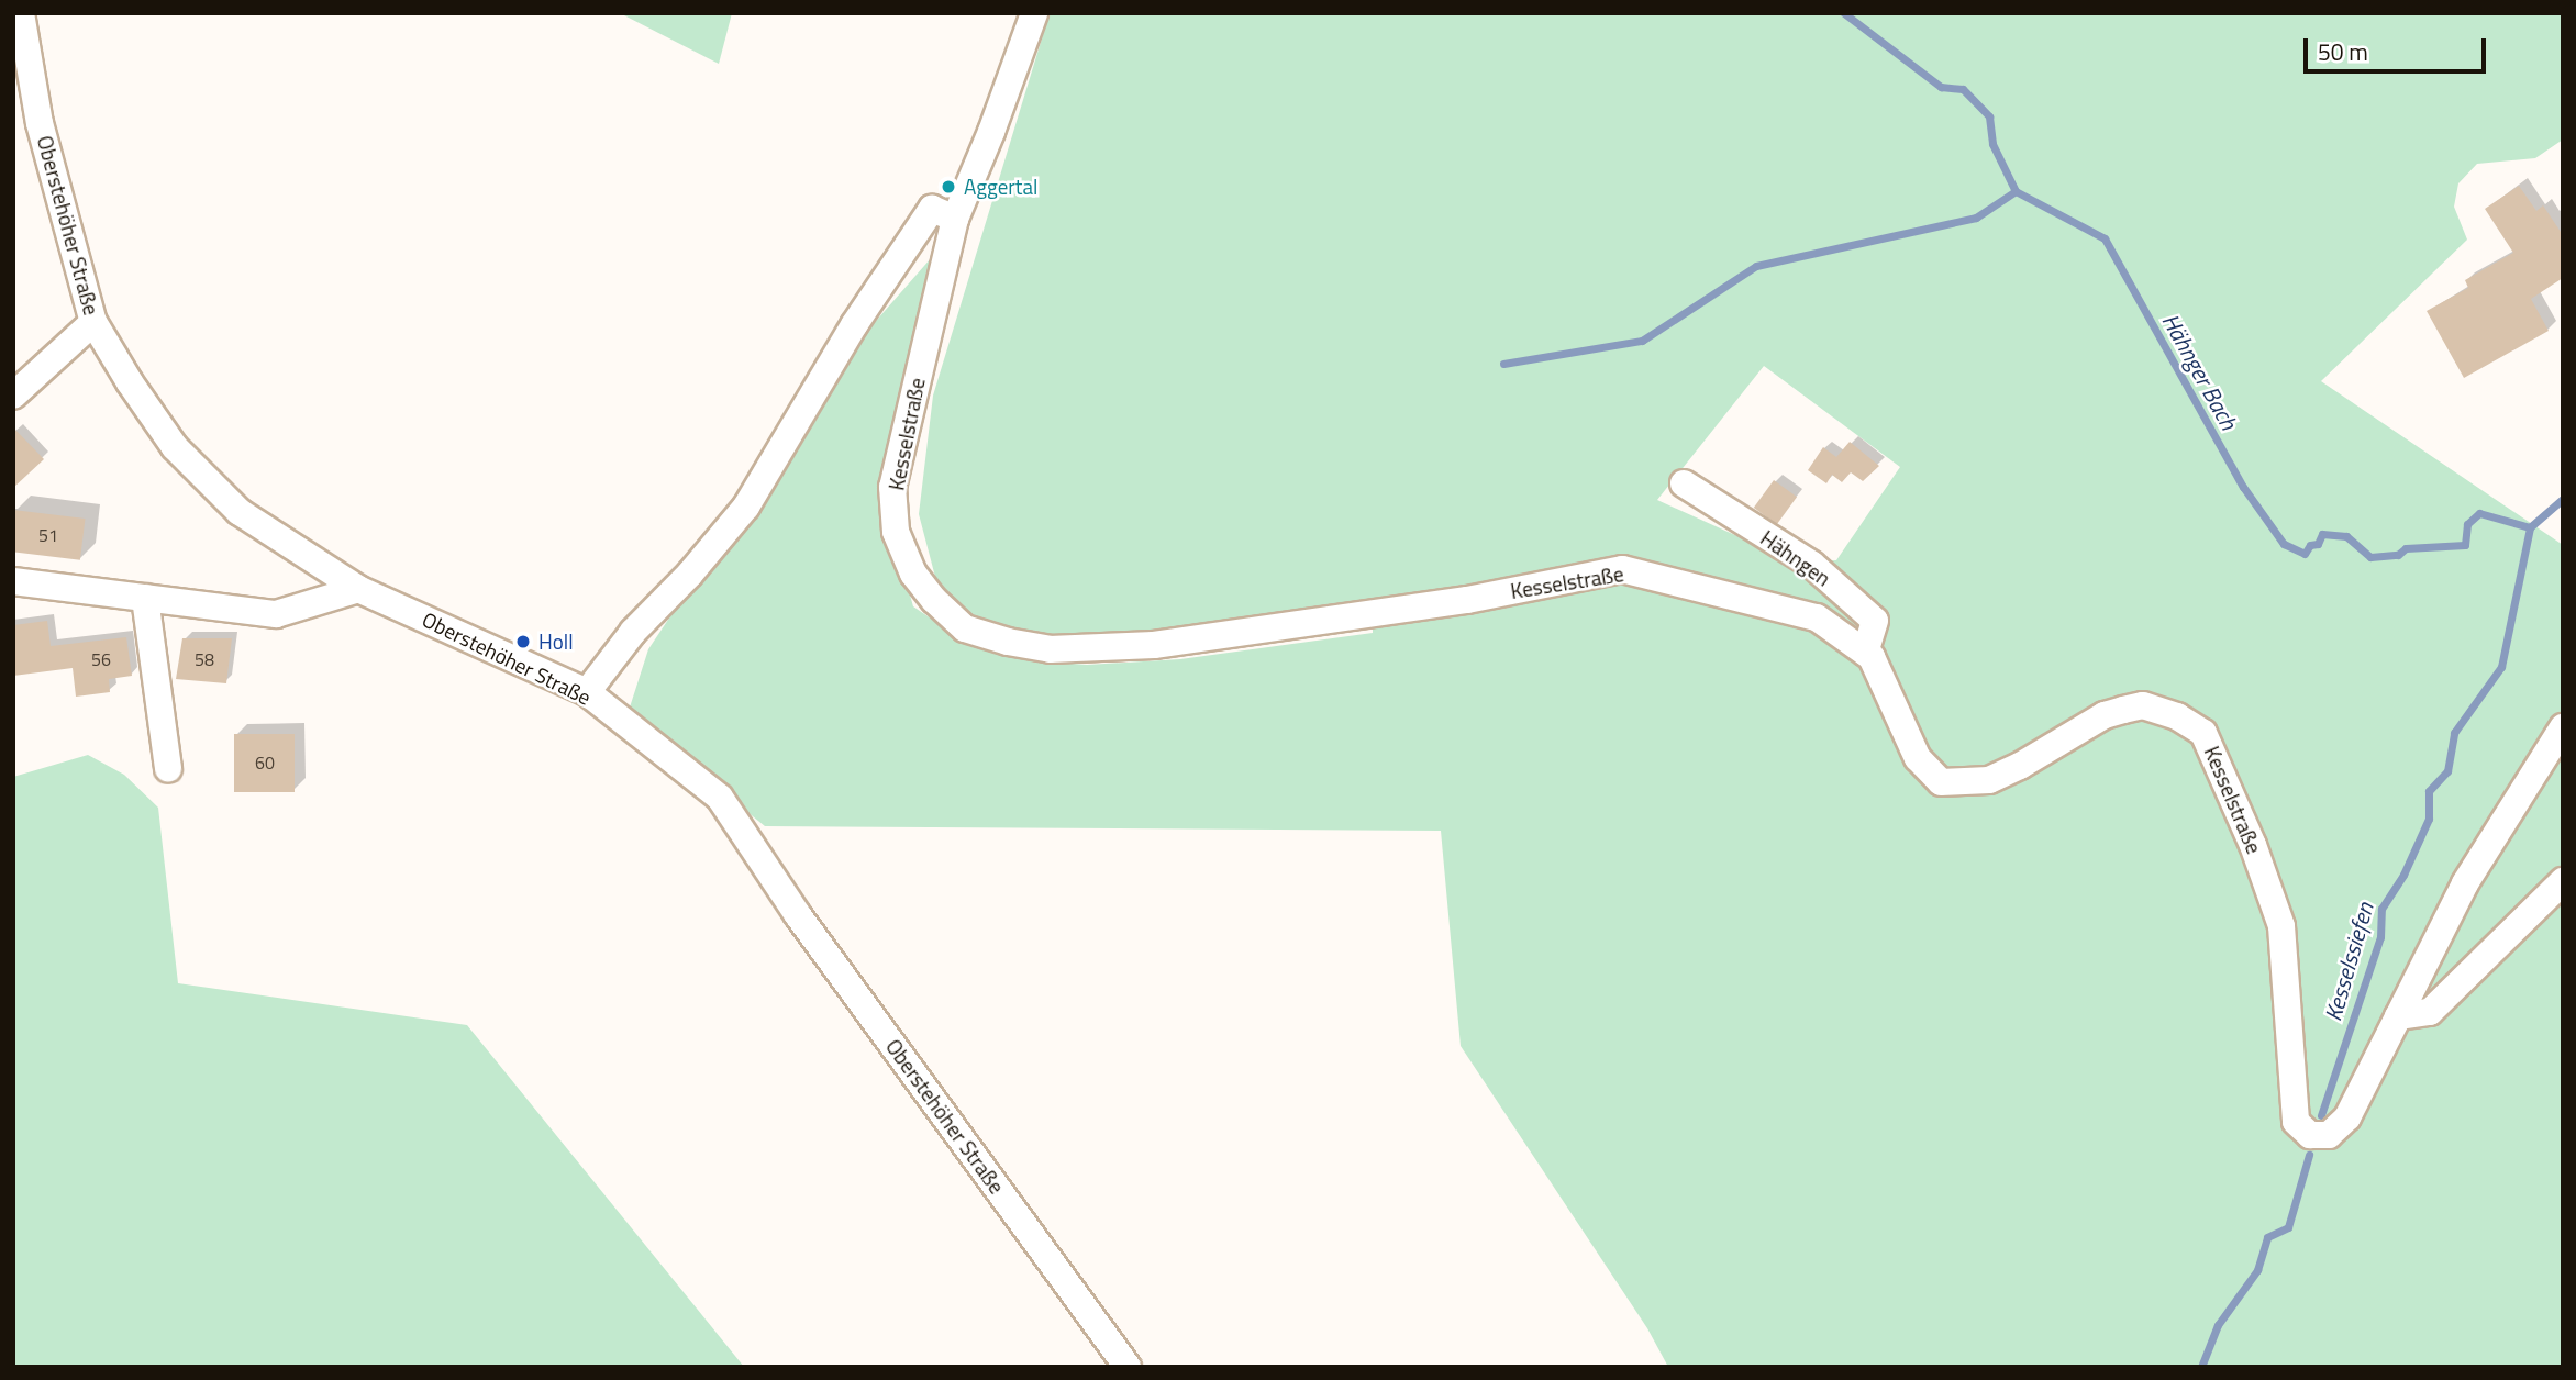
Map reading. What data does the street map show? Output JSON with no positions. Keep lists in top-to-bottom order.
{
  "streets": {
    "street": ["Oberstehöher Straße", "Kesselstraße", "Hähngen"]
  },
  "crossings": [
    ["Kesselstraße", "Hähngen"]
  ],
  "water": ["Hähnger Bach", "Kesselssiefen"],
  "places": ["Aggertal", "Holl"],
  "house_numbers": [
    "51",
    "56",
    "58",
    "60"
  ],
  "scale_bar": "50 m"
}
